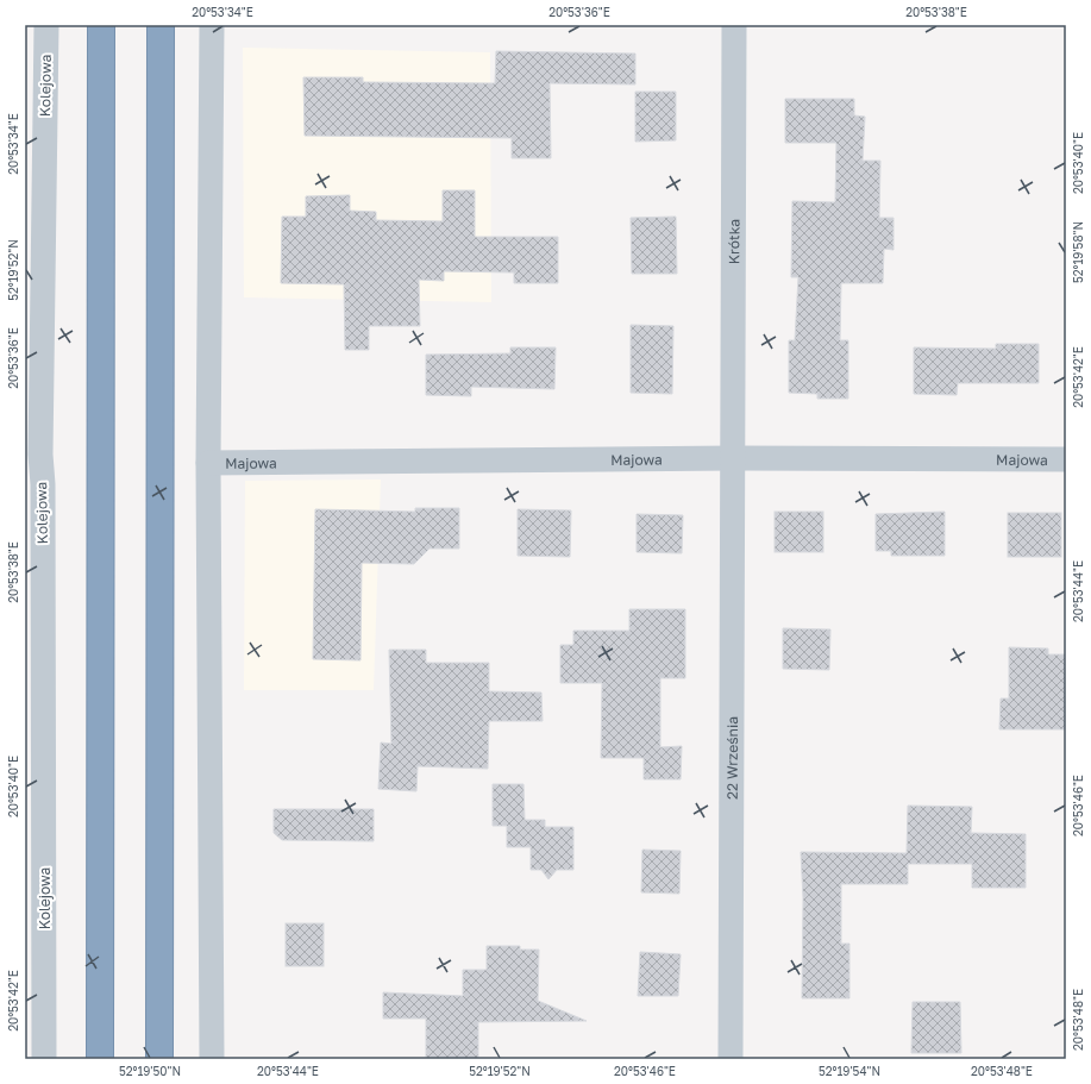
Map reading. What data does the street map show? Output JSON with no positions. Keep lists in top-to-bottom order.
{
  "streets": {
    "street": [
      "Kolejowa",
      "Krótka",
      "Majowa",
      "22 Września"
    ]
  },
  "crossings": [
    ["Krótka", "Majowa"],
    ["Krótka", "22 Września"],
    ["Majowa", "22 Września"]
  ],
  "coordinates": [
    "20°53'34\"E",
    "20°53'36\"E",
    "20°53'38\"E",
    "20°53'40\"E",
    "52°19'58\"N",
    "52°19'52\"N",
    "20°53'42\"E",
    "20°53'44\"E",
    "20°53'46\"E",
    "20°53'48\"E",
    "52°19'50\"N",
    "52°19'54\"N"
  ]
}
